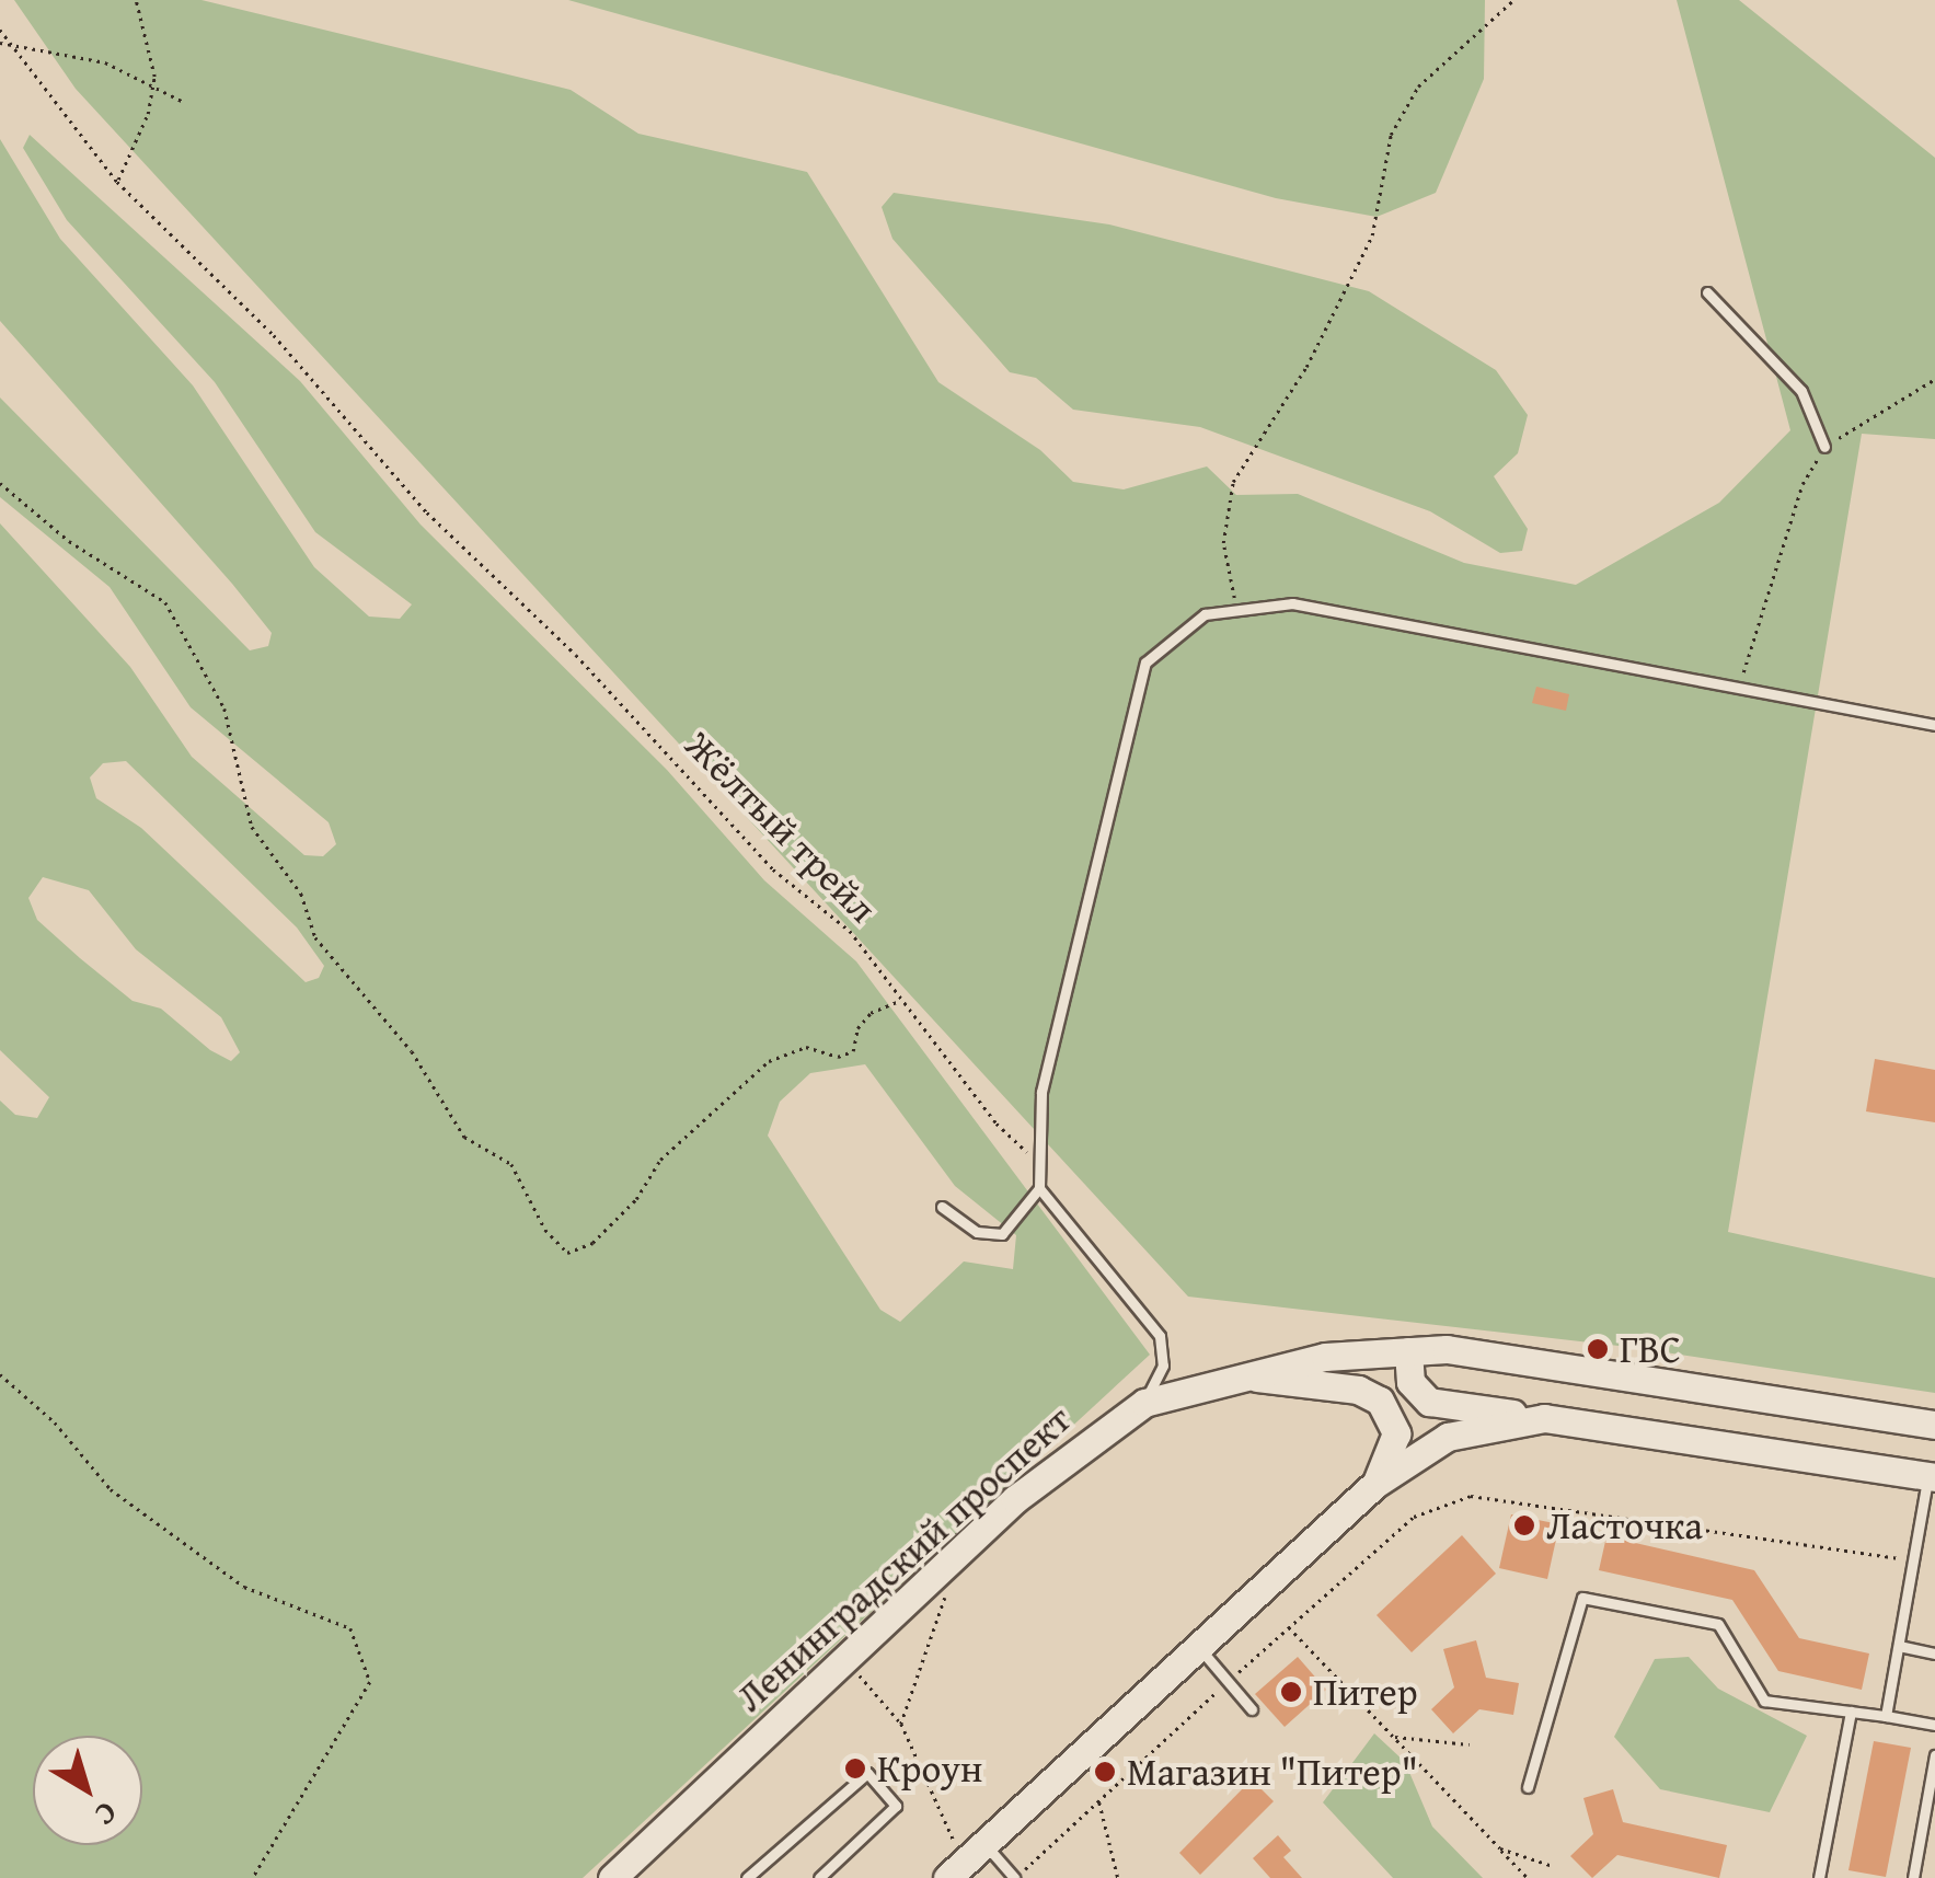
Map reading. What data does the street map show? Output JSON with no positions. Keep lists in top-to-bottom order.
{
  "streets": {
    "main road": ["Ленинградский проспект"],
    "path": ["Жёлтый трейл"]
  },
  "places": [
    "ГВС",
    "Ласточка",
    "Питер",
    "Кроун",
    "Магазин \"Питер\""
  ],
  "north": "bottom right"
}
